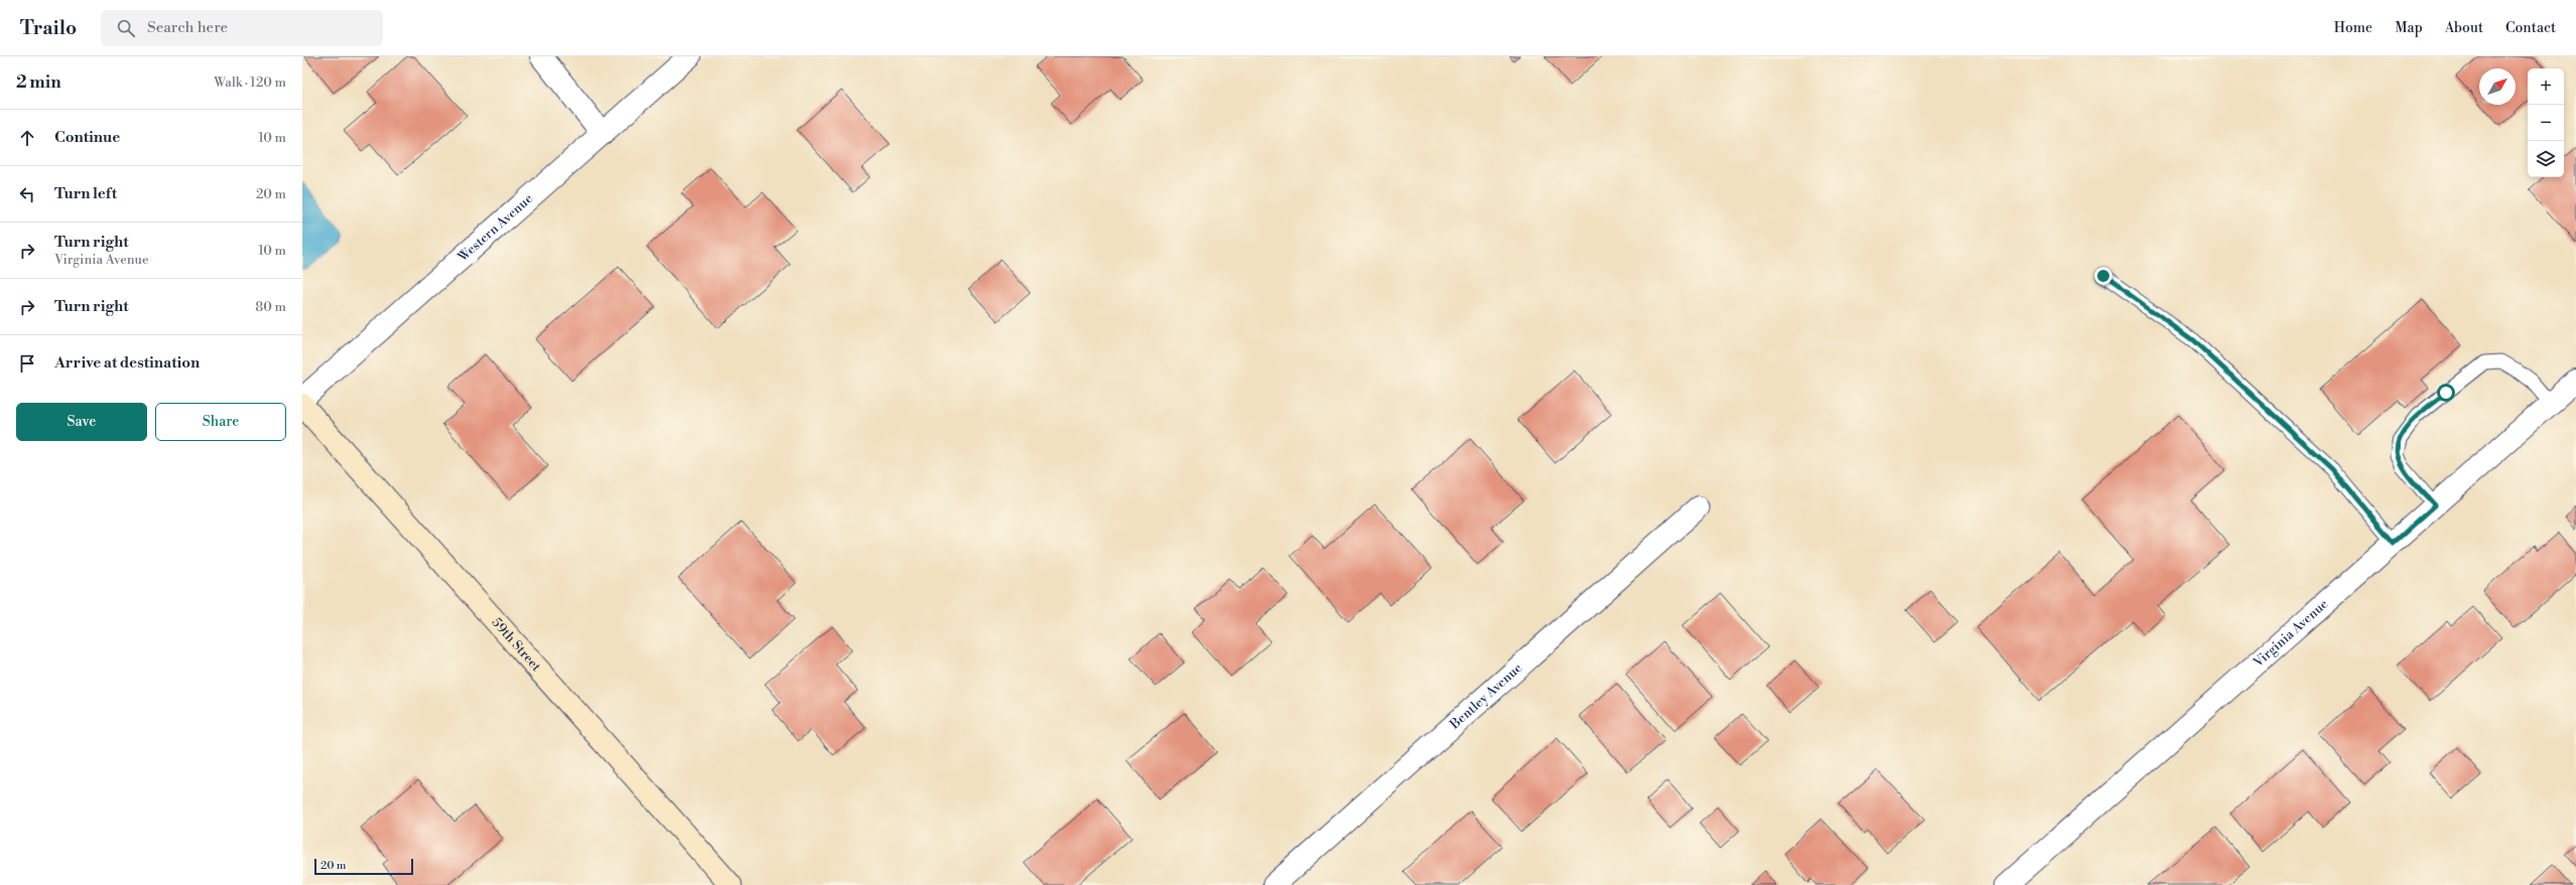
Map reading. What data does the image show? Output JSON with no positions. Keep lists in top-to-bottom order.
{
  "streets": {
    "street": [
      "Western Avenue",
      "Virginia Avenue",
      "59th Street",
      "Bentley Avenue"
    ]
  },
  "scale_bar": "20 m",
  "north": "top right",
  "page": {
    "header": "Trailo",
    "search": "Search here",
    "nav": [
      "Home",
      "Map",
      "About",
      "Contact"
    ],
    "heading": ["2 min", "Walk · 120 m"],
    "map_buttons": ["+", "−"],
    "list": [
      ["Continue", "10 m"],
      ["Turn left", "20 m"],
      ["Turn right", "Virginia Avenue", "10 m"],
      ["Turn right", "80 m"],
      "Arrive at destination"
    ],
    "buttons": ["Save", "Share"],
    "scale": "20 m"
  }
}
